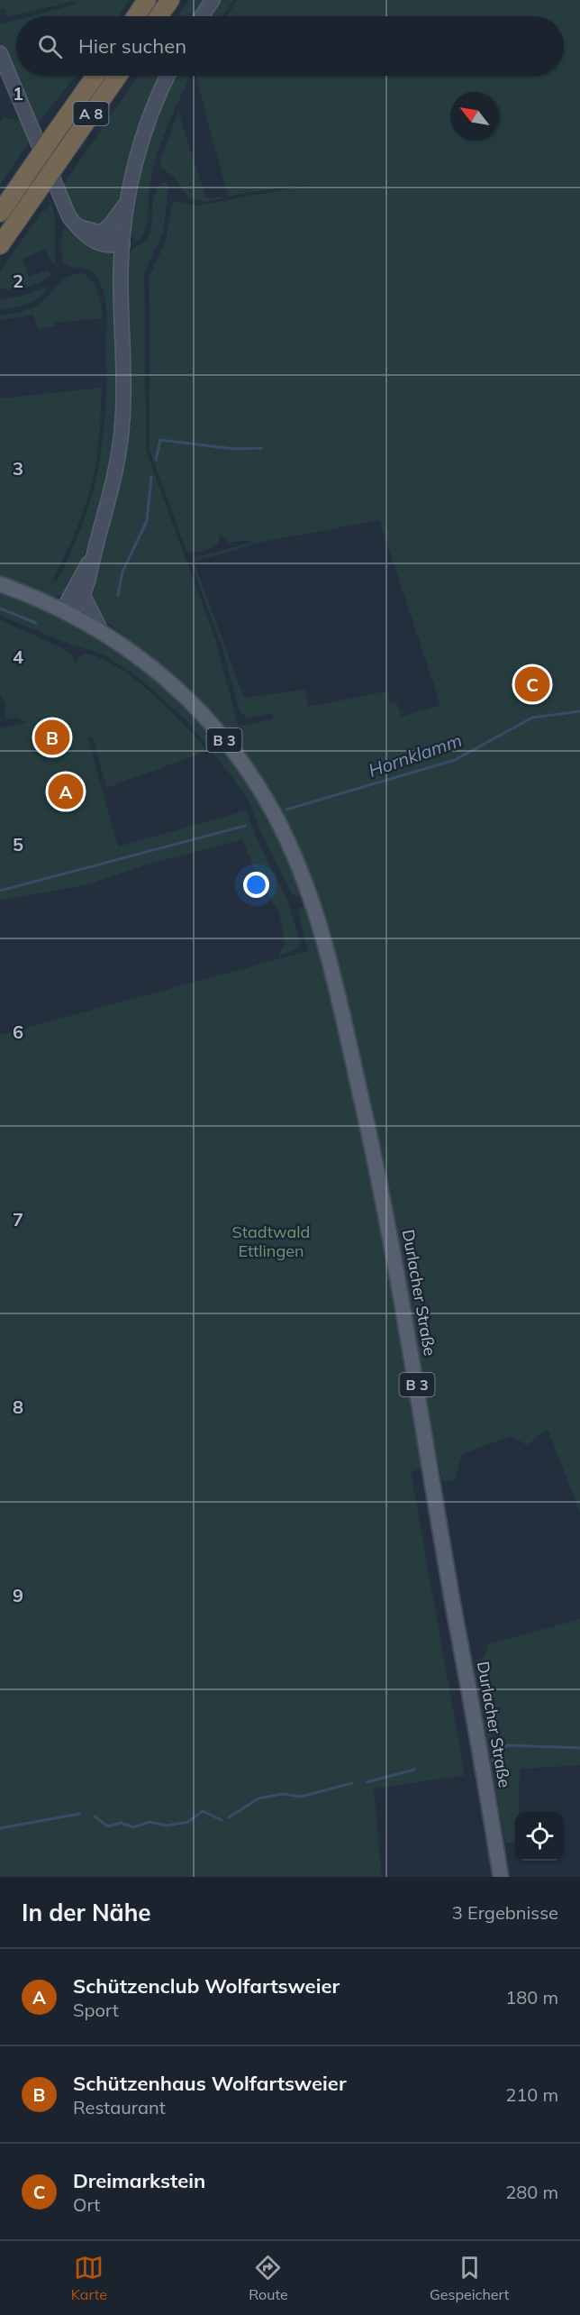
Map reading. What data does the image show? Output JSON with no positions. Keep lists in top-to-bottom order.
{
  "streets": {
    "highway": ["A 8"],
    "main road": ["B 3", "Durlacher Straße"]
  },
  "crossings": [
    ["B 3", "Durlacher Straße"]
  ],
  "water": ["Hornklamm"],
  "parks": ["Stadtwald Ettlingen"],
  "north": "top left",
  "page": {
    "search": "Hier suchen",
    "pins": ["C", "B", "A"],
    "heading": ["In der Nähe", "3 Ergebnisse"],
    "list": [
      {
        "mark": "A",
        "name": "Schützenclub Wolfartsweier",
        "note": "Sport",
        "value": "180 m"
      },
      {
        "mark": "B",
        "name": "Schützenhaus Wolfartsweier",
        "note": "Restaurant",
        "value": "210 m"
      },
      {
        "mark": "C",
        "name": "Dreimarkstein",
        "note": "Ort",
        "value": "280 m"
      }
    ],
    "nav": ["Karte", "Route", "Gespeichert"]
  },
  "grid": {
    "rows": [
      "1",
      "2",
      "3",
      "4",
      "5",
      "6",
      "7",
      "8",
      "9"
    ]
  }
}
